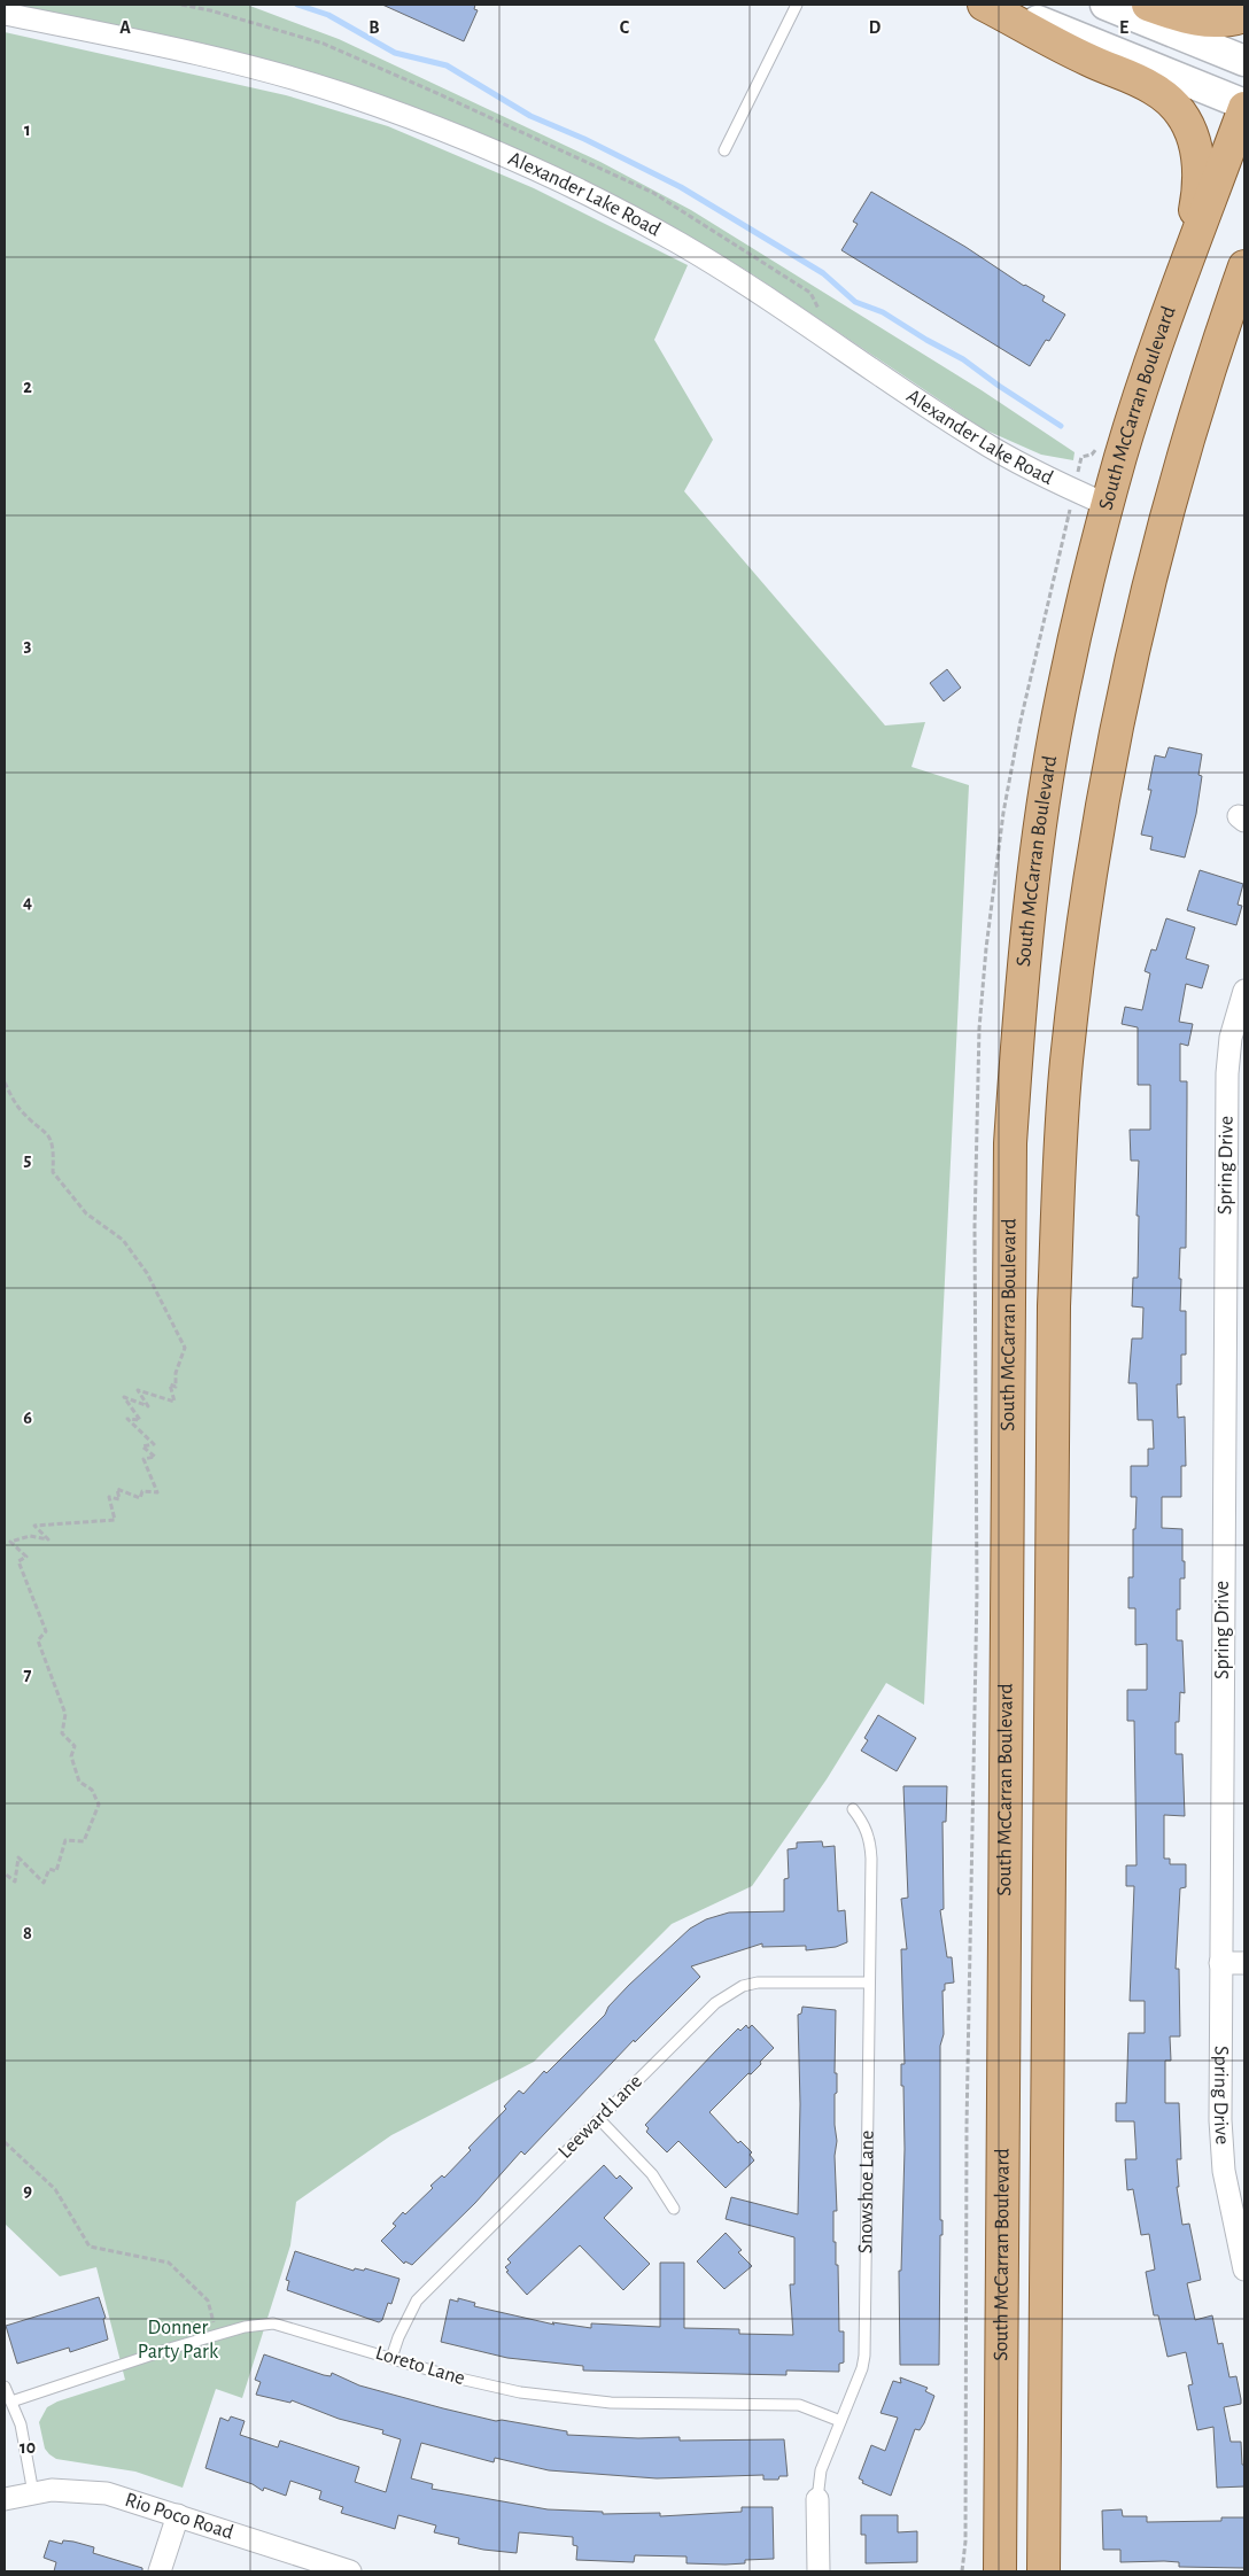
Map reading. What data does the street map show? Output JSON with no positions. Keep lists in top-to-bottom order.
{
  "streets": {
    "main road": ["South McCarran Boulevard"],
    "street": [
      "Alexander Lake Road",
      "Spring Drive",
      "Snowshoe Lane",
      "Rio Poco Road"
    ],
    "lane": ["Leeward Lane", "Loreto Lane"]
  },
  "crossings": [
    ["Alexander Lake Road", "South McCarran Boulevard"],
    ["Leeward Lane", "Snowshoe Lane"],
    ["Leeward Lane", "Loreto Lane"],
    ["Snowshoe Lane", "Loreto Lane"]
  ],
  "parks": ["Donner Party Park"],
  "grid": {
    "columns": [
      "A",
      "B",
      "C",
      "D",
      "E"
    ],
    "rows": [
      "1",
      "2",
      "3",
      "4",
      "5",
      "6",
      "7",
      "8",
      "9",
      "10"
    ]
  }
}
